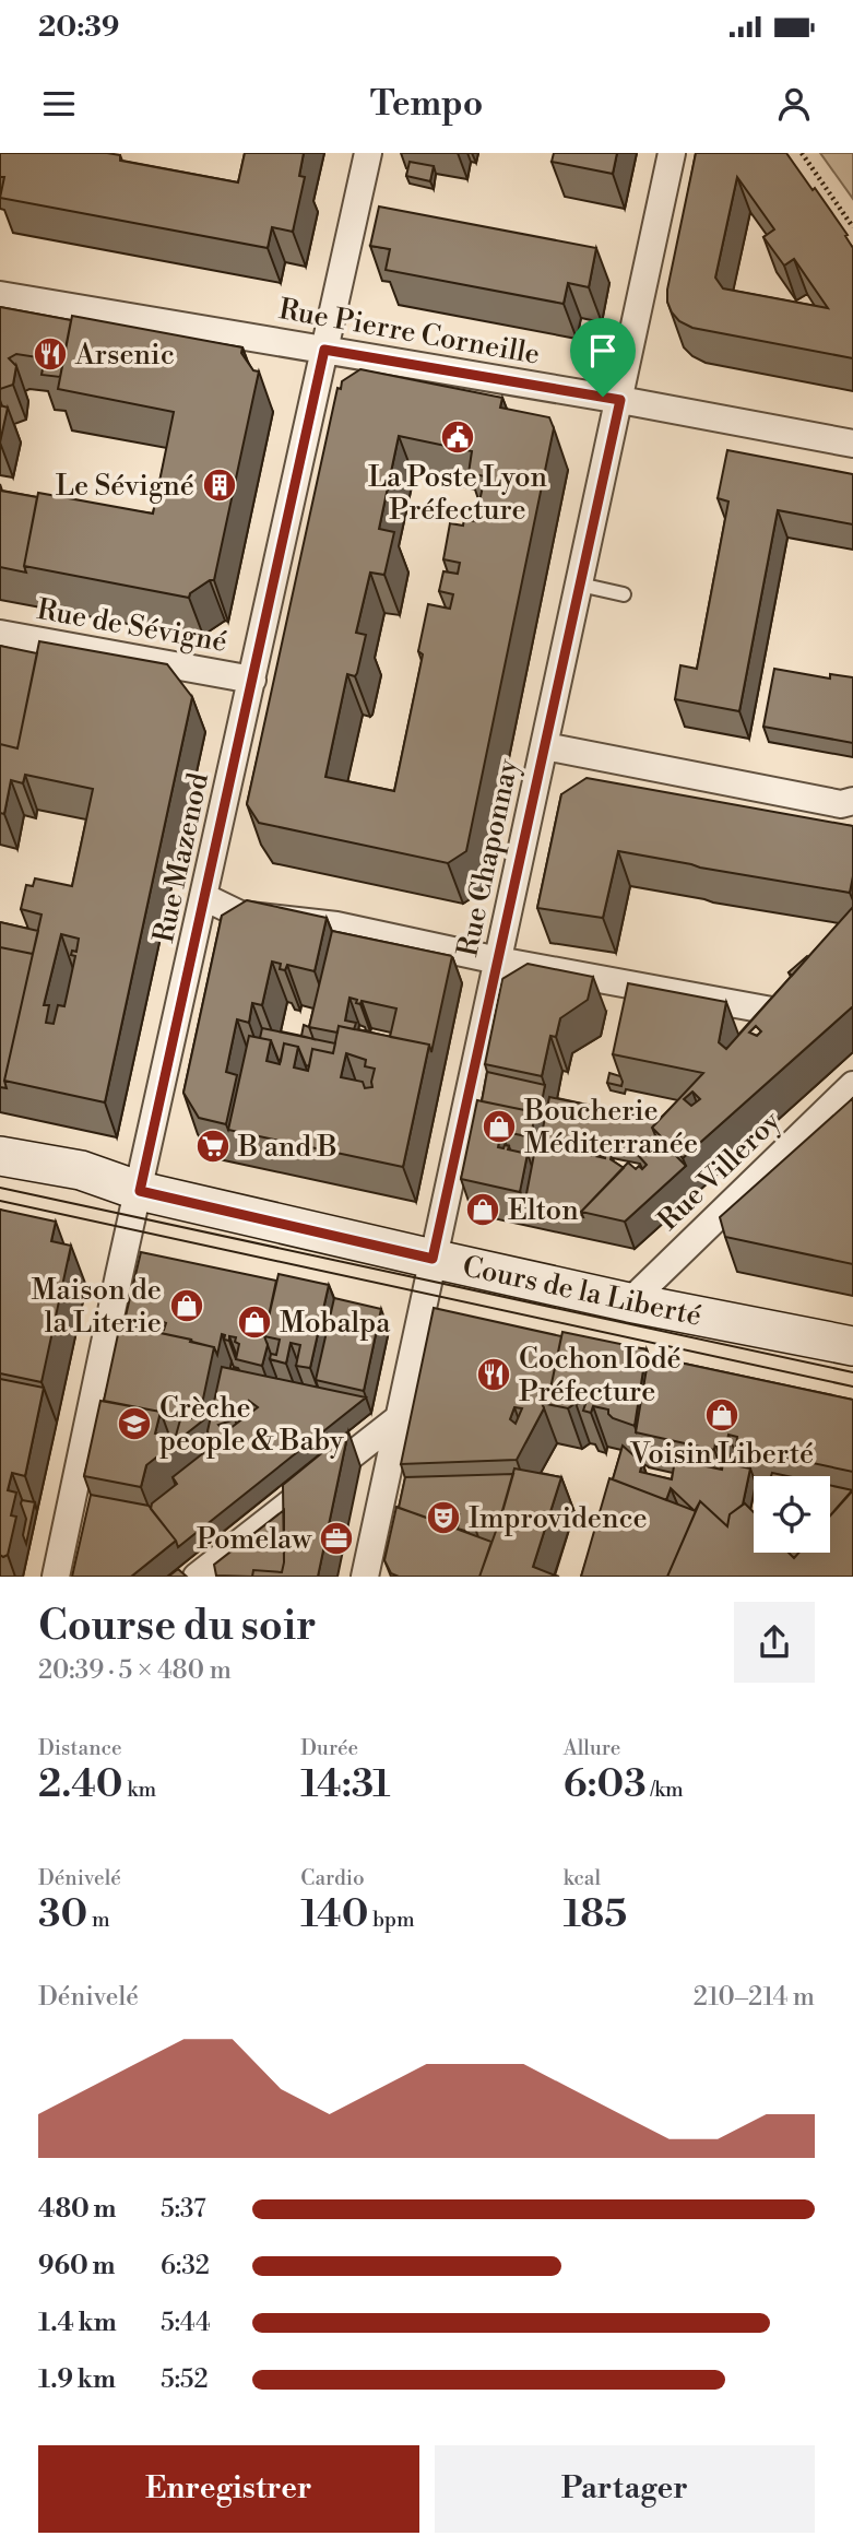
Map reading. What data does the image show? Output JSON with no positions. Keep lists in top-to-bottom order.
{
  "streets": {
    "street": [
      "Rue Pierre Corneille",
      "Rue de Sévigné",
      "Rue Mazenod",
      "Rue Chaponnay",
      "Rue Villeroy",
      "Cours de la Liberté"
    ]
  },
  "crossings": [
    ["Rue Pierre Corneille", "Rue Mazenod"],
    ["Rue Pierre Corneille", "Rue Chaponnay"],
    ["Rue de Sévigné", "Rue Mazenod"],
    ["Rue Mazenod", "Cours de la Liberté"],
    ["Rue Chaponnay", "Cours de la Liberté"],
    ["Rue Villeroy", "Cours de la Liberté"]
  ],
  "places": {
    "restaurant": ["Arsenic", "Cochon Iodé Préfecture"],
    "public building": ["La Poste Lyon Préfecture"],
    "building": ["Le Sévigné"],
    "shop": [
      "Boucherie Méditerranée",
      "Elton",
      "Maison de la Literie",
      "Mobalpa",
      "Voisin Liberté"
    ],
    "supermarket": ["B and B"],
    "school or university": ["Crèche people & Baby"],
    "theatre": ["Improvidence"],
    "office": ["Pomelaw"]
  },
  "page": {
    "status": "20:39",
    "header": "Tempo",
    "heading": ["Course du soir", "20:39 · 5 × 480 m"],
    "stats": [
      ["Distance", "2.40 km"],
      ["Durée", "14:31"],
      ["Allure", "6:03 /km"],
      ["Dénivelé", "30 m"],
      ["Cardio", "140 bpm"],
      ["kcal", "185"]
    ],
    "chart": ["Dénivelé", "210–214 m"],
    "list": [
      {
        "name": "480 m",
        "note": "5:37"
      },
      {
        "name": "960 m",
        "note": "6:32"
      },
      {
        "name": "1.4 km",
        "note": "5:44"
      },
      {
        "name": "1.9 km",
        "note": "5:52"
      }
    ],
    "buttons": ["Enregistrer", "Partager"]
  }
}
